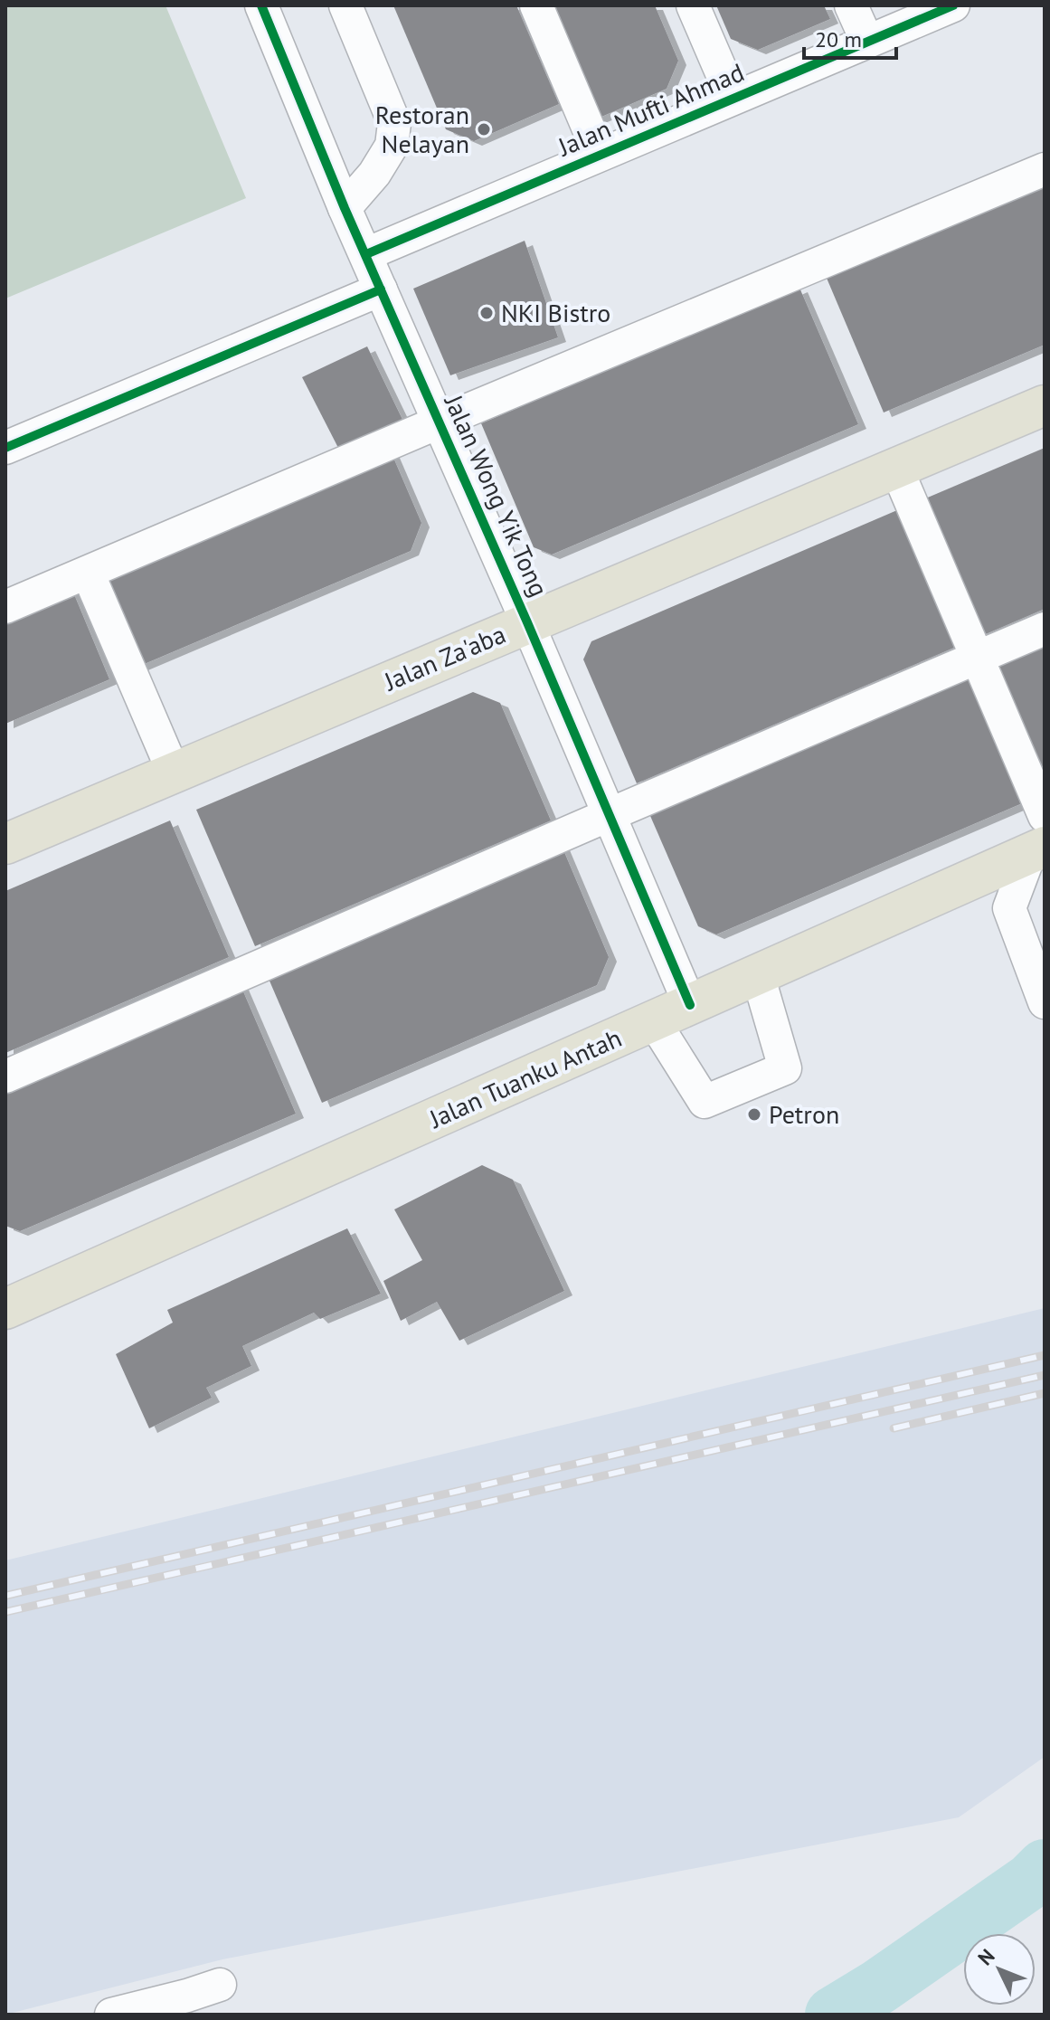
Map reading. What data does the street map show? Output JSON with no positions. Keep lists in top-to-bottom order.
{
  "streets": {
    "highway": ["Jalan Za'aba", "Jalan Tuanku Antah"],
    "street": ["Jalan Mufti Ahmad", "Jalan Wong Yik Tong"]
  },
  "crossings": [
    ["Jalan Mufti Ahmad", "Jalan Wong Yik Tong"],
    ["Jalan Wong Yik Tong", "Jalan Za'aba"],
    ["Jalan Wong Yik Tong", "Jalan Tuanku Antah"]
  ],
  "places": ["Restoran Nelayan", "NKI Bistro", "Petron"],
  "scale_bar": "20 m",
  "north": "top left"
}
